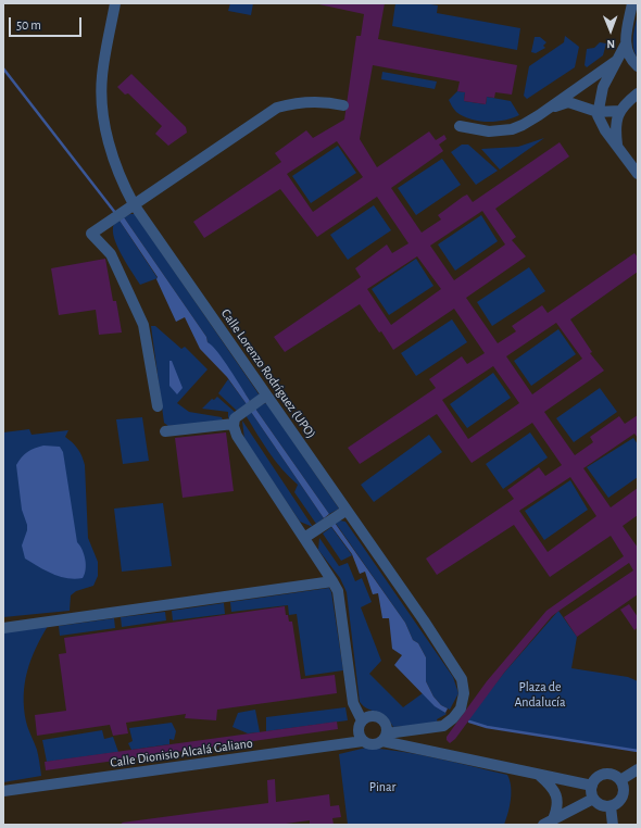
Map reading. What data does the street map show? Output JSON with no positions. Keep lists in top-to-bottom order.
{
  "streets": {
    "street": ["Calle Lorenzo Rodríguez (UPO)", "Calle Dionisio Alcalá Galiano"]
  },
  "crossings": [
    ["Calle Lorenzo Rodríguez (UPO)", "Calle Dionisio Alcalá Galiano"]
  ],
  "parks": ["Plaza de Andalucía", "Pinar"],
  "scale_bar": "50 m",
  "north": "bottom"
}
